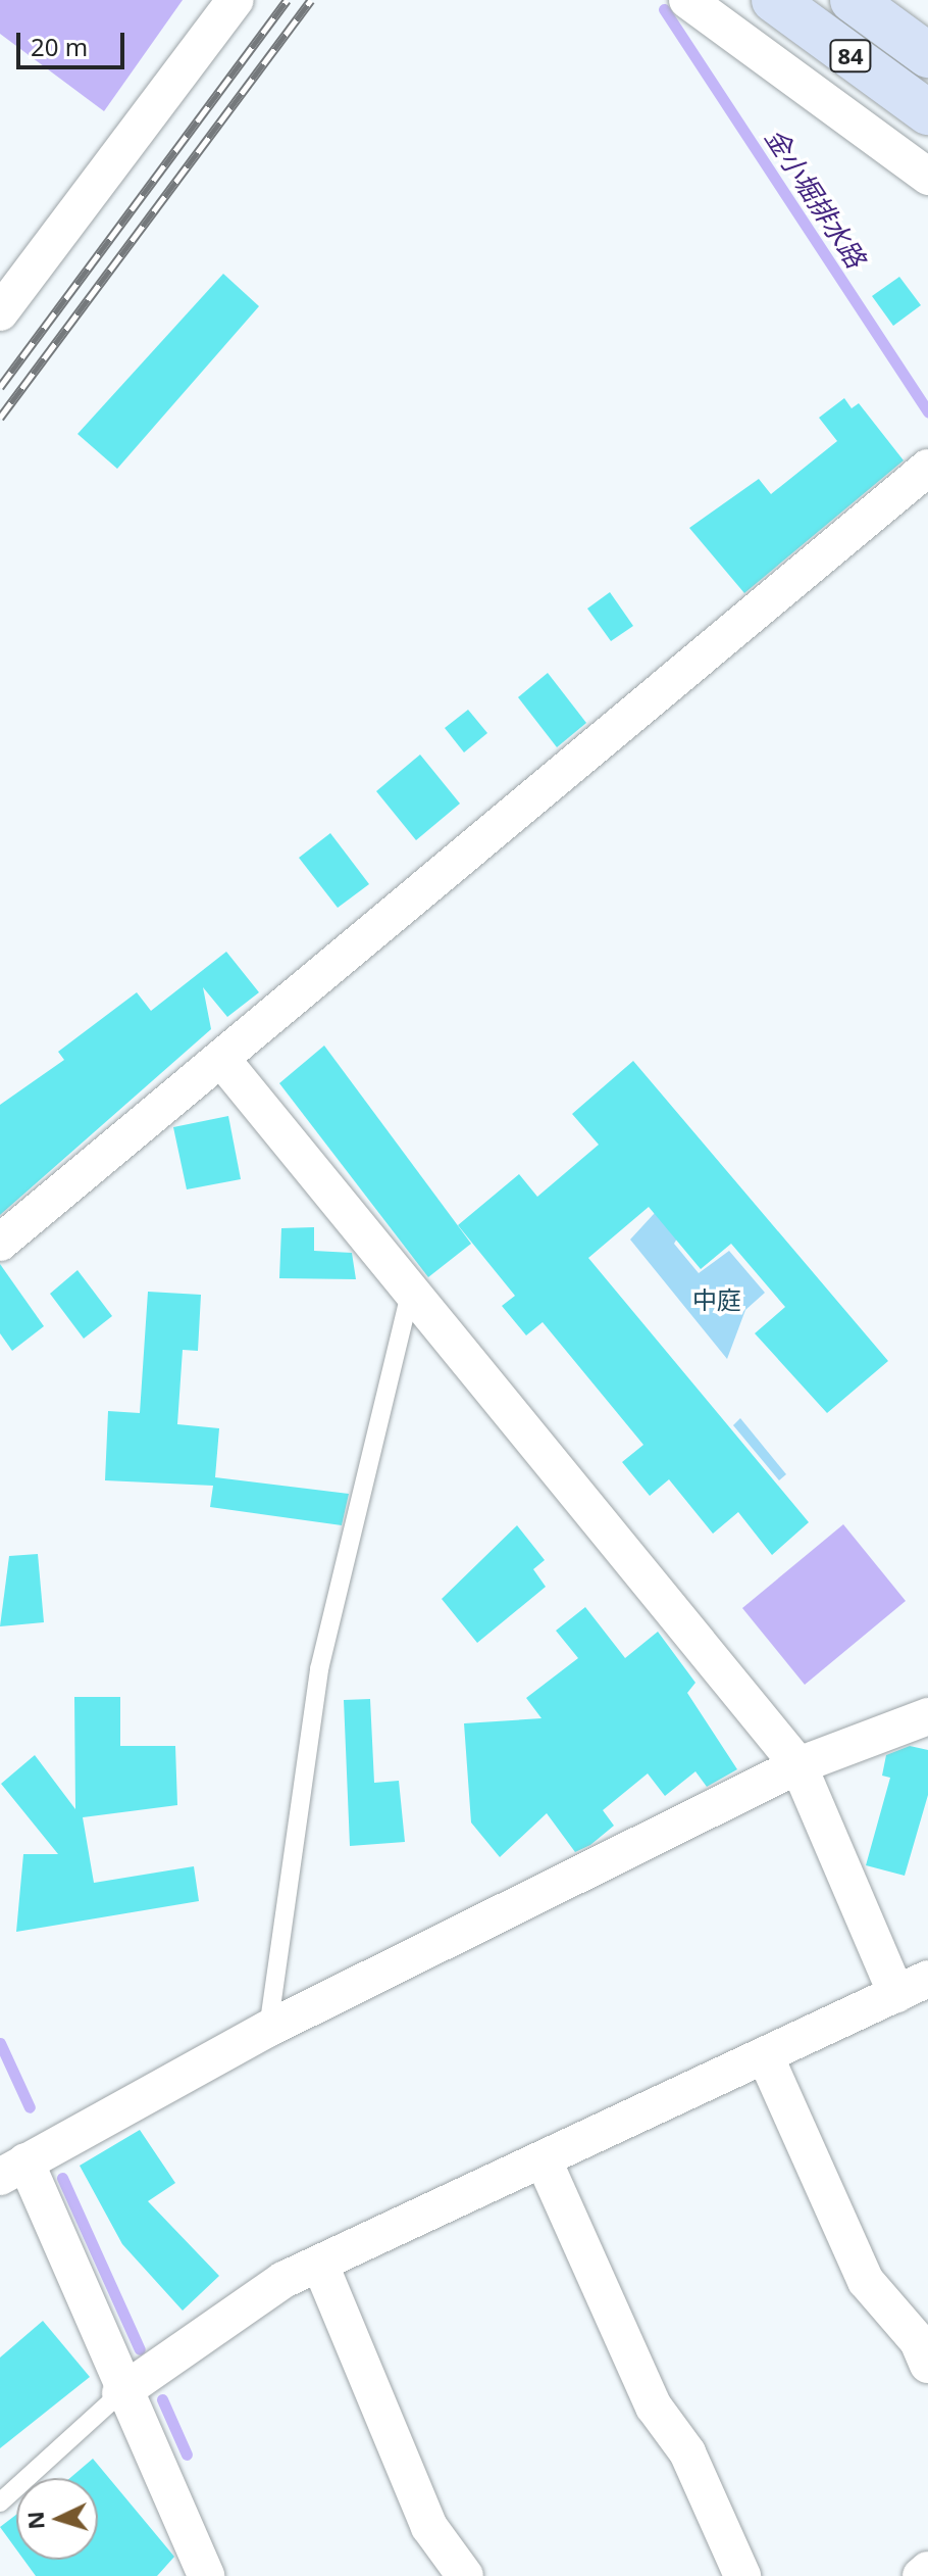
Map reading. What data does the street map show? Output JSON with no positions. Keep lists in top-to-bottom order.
{
  "streets": {
    "main road": ["84"]
  },
  "water": ["金小堀排水路"],
  "parks": ["中庭"],
  "scale_bar": "20 m",
  "north": "left"
}
